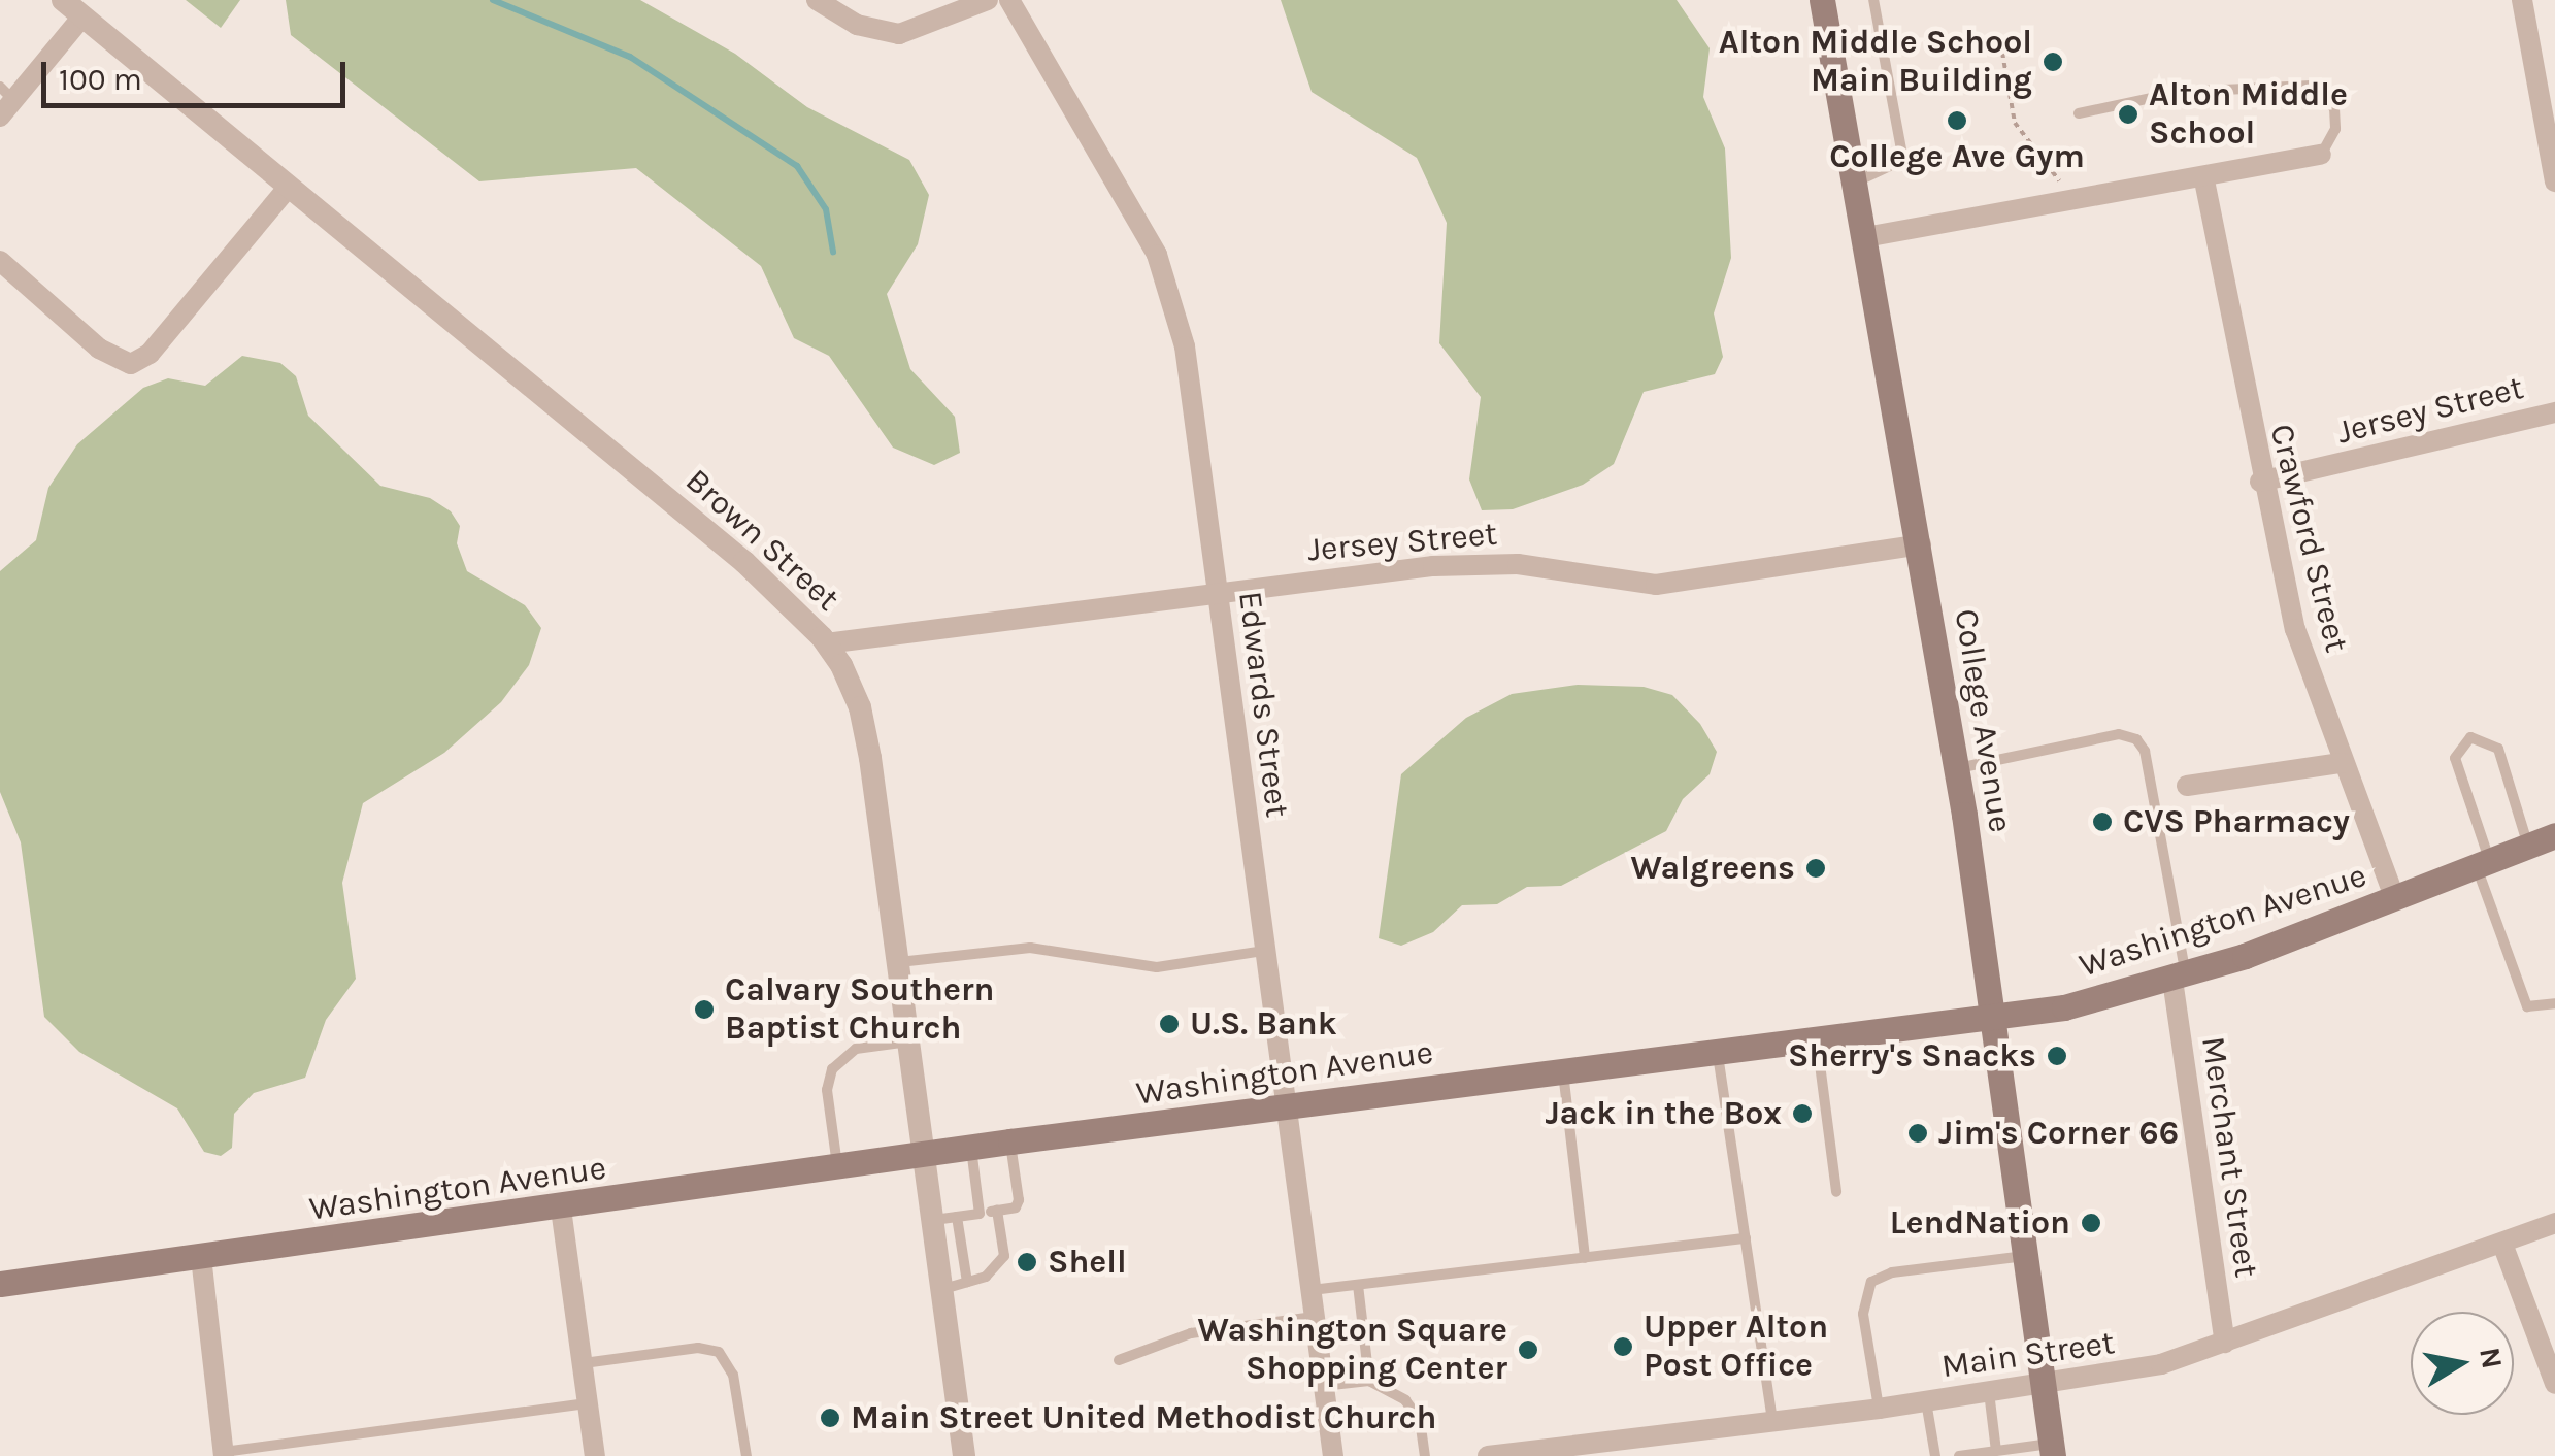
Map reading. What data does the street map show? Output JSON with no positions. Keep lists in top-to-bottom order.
{
  "streets": {
    "main road": ["College Avenue", "Washington Avenue"],
    "street": [
      "Jersey Street",
      "Crawford Street",
      "Brown Street",
      "Edwards Street",
      "Merchant Street",
      "Main Street"
    ]
  },
  "crossings": [
    ["Jersey Street", "Crawford Street"],
    ["Jersey Street", "Brown Street"],
    ["Jersey Street", "Edwards Street"],
    ["Jersey Street", "College Avenue"],
    ["Crawford Street", "Washington Avenue"],
    ["Brown Street", "Washington Avenue"],
    ["Edwards Street", "Washington Avenue"],
    ["College Avenue", "Washington Avenue"],
    ["College Avenue", "Main Street"],
    ["Washington Avenue", "Merchant Street"],
    ["Merchant Street", "Main Street"]
  ],
  "places": [
    "Alton Middle School Main Building",
    "Alton Middle School",
    "College Ave Gym",
    "CVS Pharmacy",
    "Walgreens",
    "Calvary Southern Baptist Church",
    "U.S. Bank",
    "Sherry's Snacks",
    "Jack in the Box",
    "Jim's Corner 66",
    "LendNation",
    "Shell",
    "Upper Alton Post Office",
    "Washington Square Shopping Center",
    "Main Street United Methodist Church"
  ],
  "scale_bar": "100 m",
  "north": "right"
}
